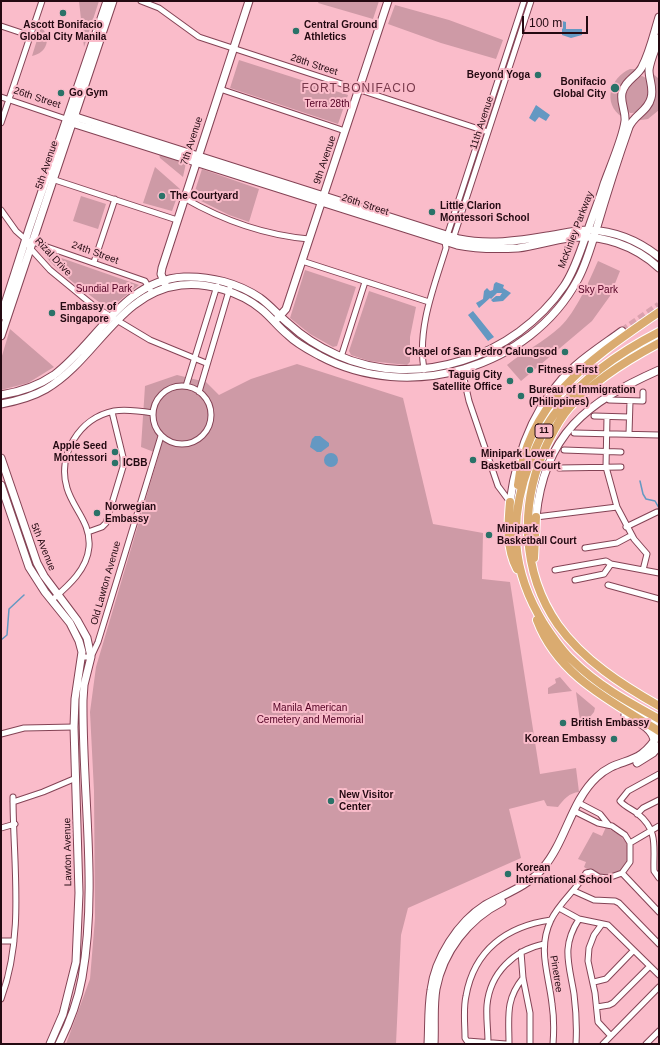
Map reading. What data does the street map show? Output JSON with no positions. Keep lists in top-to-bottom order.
{
  "streets": {
    "main road": [
      "26th Street",
      "7th Avenue",
      "9th Avenue",
      "5th Avenue",
      "McKinley Parkway",
      "11",
      "Lawton Avenue"
    ],
    "street": [
      "28th Street",
      "11th Avenue",
      "24th Street",
      "Rizal Drive",
      "Old Lawton Avenue",
      "Pinetree"
    ]
  },
  "crossings": [
    ["28th Street", "11th Avenue"],
    ["28th Street", "7th Avenue"],
    ["28th Street", "9th Avenue"],
    ["26th Street", "11th Avenue"],
    ["26th Street", "7th Avenue"],
    ["26th Street", "9th Avenue"],
    ["26th Street", "5th Avenue"],
    ["26th Street", "McKinley Parkway"],
    ["11th Avenue", "McKinley Parkway"],
    ["7th Avenue", "McKinley Parkway"],
    ["9th Avenue", "McKinley Parkway"],
    ["5th Avenue", "24th Street"],
    ["5th Avenue", "Rizal Drive"],
    ["5th Avenue", "Old Lawton Avenue"],
    ["5th Avenue", "Lawton Avenue"],
    ["McKinley Parkway", "24th Street"],
    ["McKinley Parkway", "Rizal Drive"],
    ["24th Street", "Rizal Drive"],
    ["Old Lawton Avenue", "Lawton Avenue"]
  ],
  "districts": ["FORT BONIFACIO"],
  "parks": [
    "Terra 28th",
    "Sundial Park",
    "Sky Park",
    "Manila American Cemetery and Memorial"
  ],
  "places": [
    "Ascott Bonifacio Global City Manila",
    "Central Ground Athletics",
    "Beyond Yoga",
    "Bonifacio Global City",
    "Go Gym",
    "The Courtyard",
    "Little Clarion Montessori School",
    "Embassy of Singapore",
    "Chapel of San Pedro Calungsod",
    "Fitness First",
    "Taguig City Satellite Office",
    "Bureau of Immigration (Philippines)",
    "Apple Seed Montessori",
    "Minipark Lower Basketball Court",
    "ICBB",
    "Norwegian Embassy",
    "Minipark Basketball Court",
    "British Embassy",
    "Korean Embassy",
    "New Visitor Center",
    "Korean International School"
  ],
  "scale_bar": "100 m"
}
